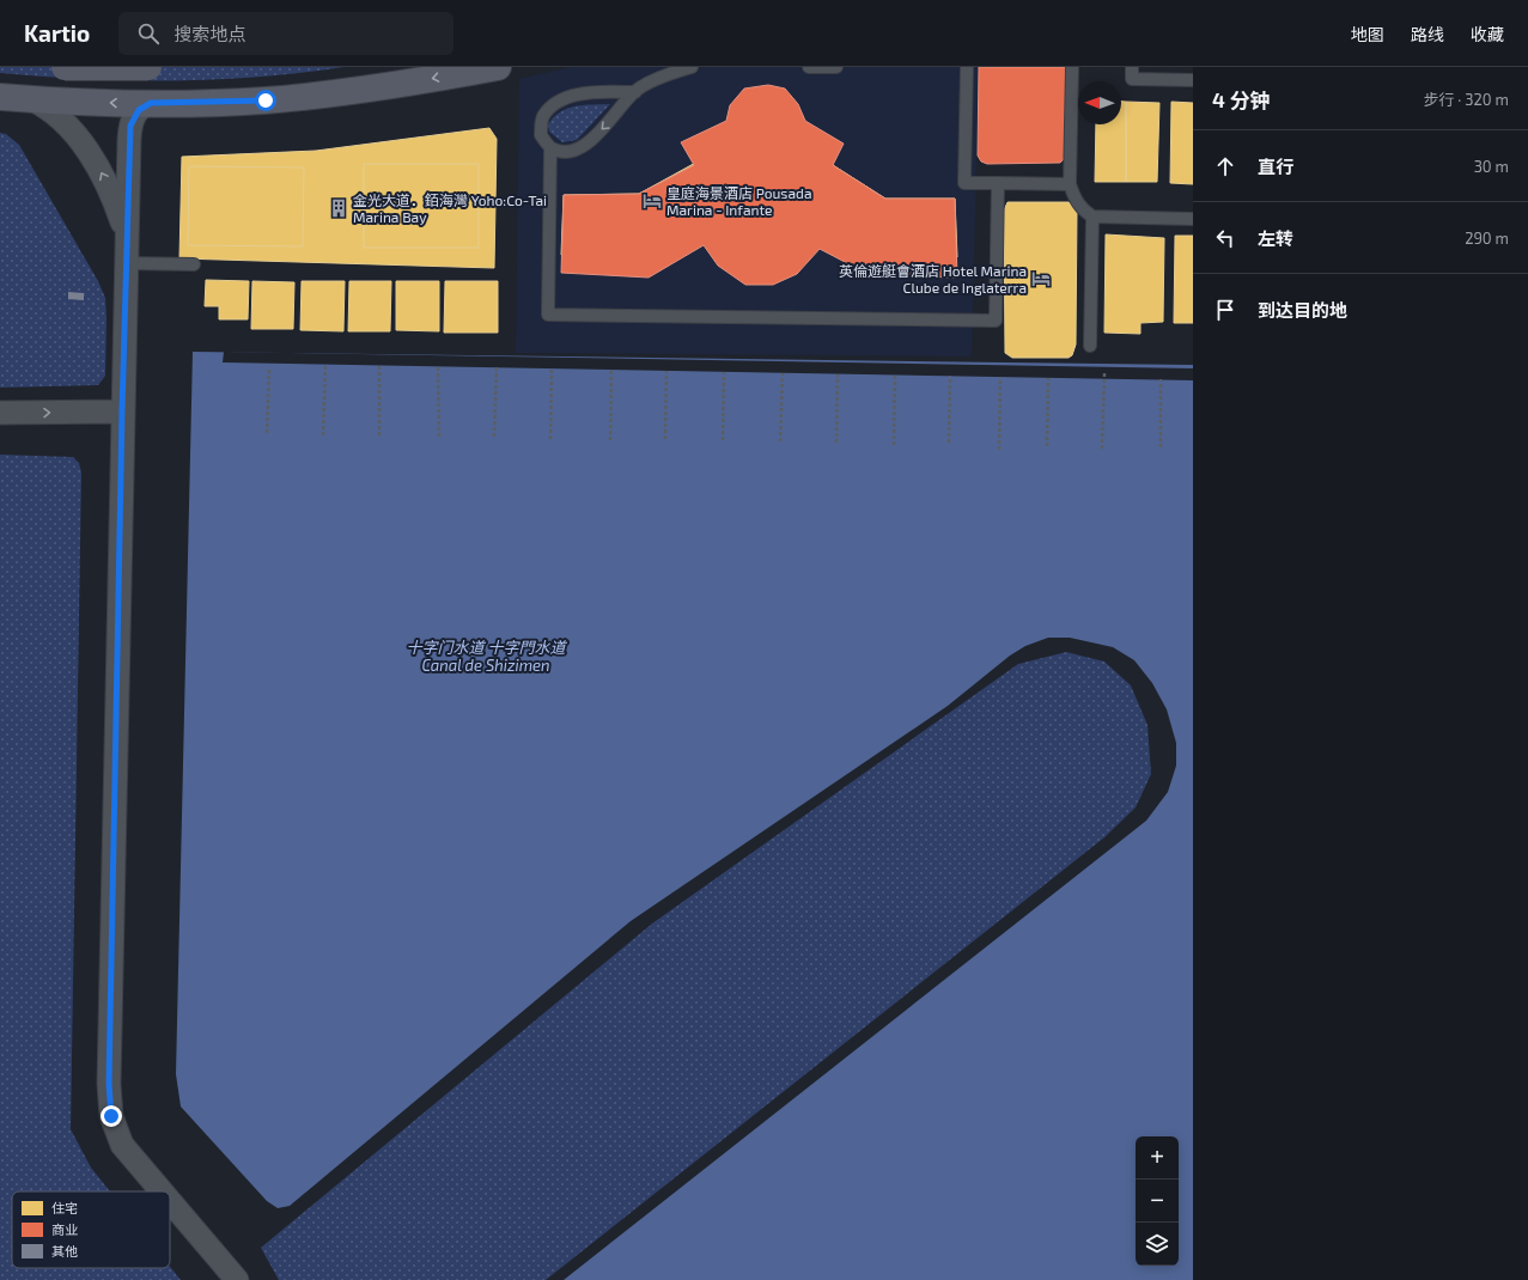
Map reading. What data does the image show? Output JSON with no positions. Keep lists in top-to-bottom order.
{
  "water": ["十字门水道 十字門水道 Canal de Shizimen"],
  "places": {
    "hotel": ["皇庭海景酒店 Pousada Marina - Infante", "英倫遊艇會酒店 Hotel Marina Clube de Inglaterra"],
    "building": ["金光大道．銆海灣 Yoho:Co-Tai Marina Bay"]
  },
  "legend": ["住宅", "商业", "其他"],
  "north": "left",
  "page": {
    "header": "Kartio",
    "search": "搜索地点",
    "nav": ["地图", "路线", "收藏"],
    "heading": ["4 分钟", "步行 · 320 m"],
    "list": [
      ["直行", "30 m"],
      ["左转", "290 m"],
      "到达目的地"
    ],
    "map_buttons": ["+", "−"]
  }
}
